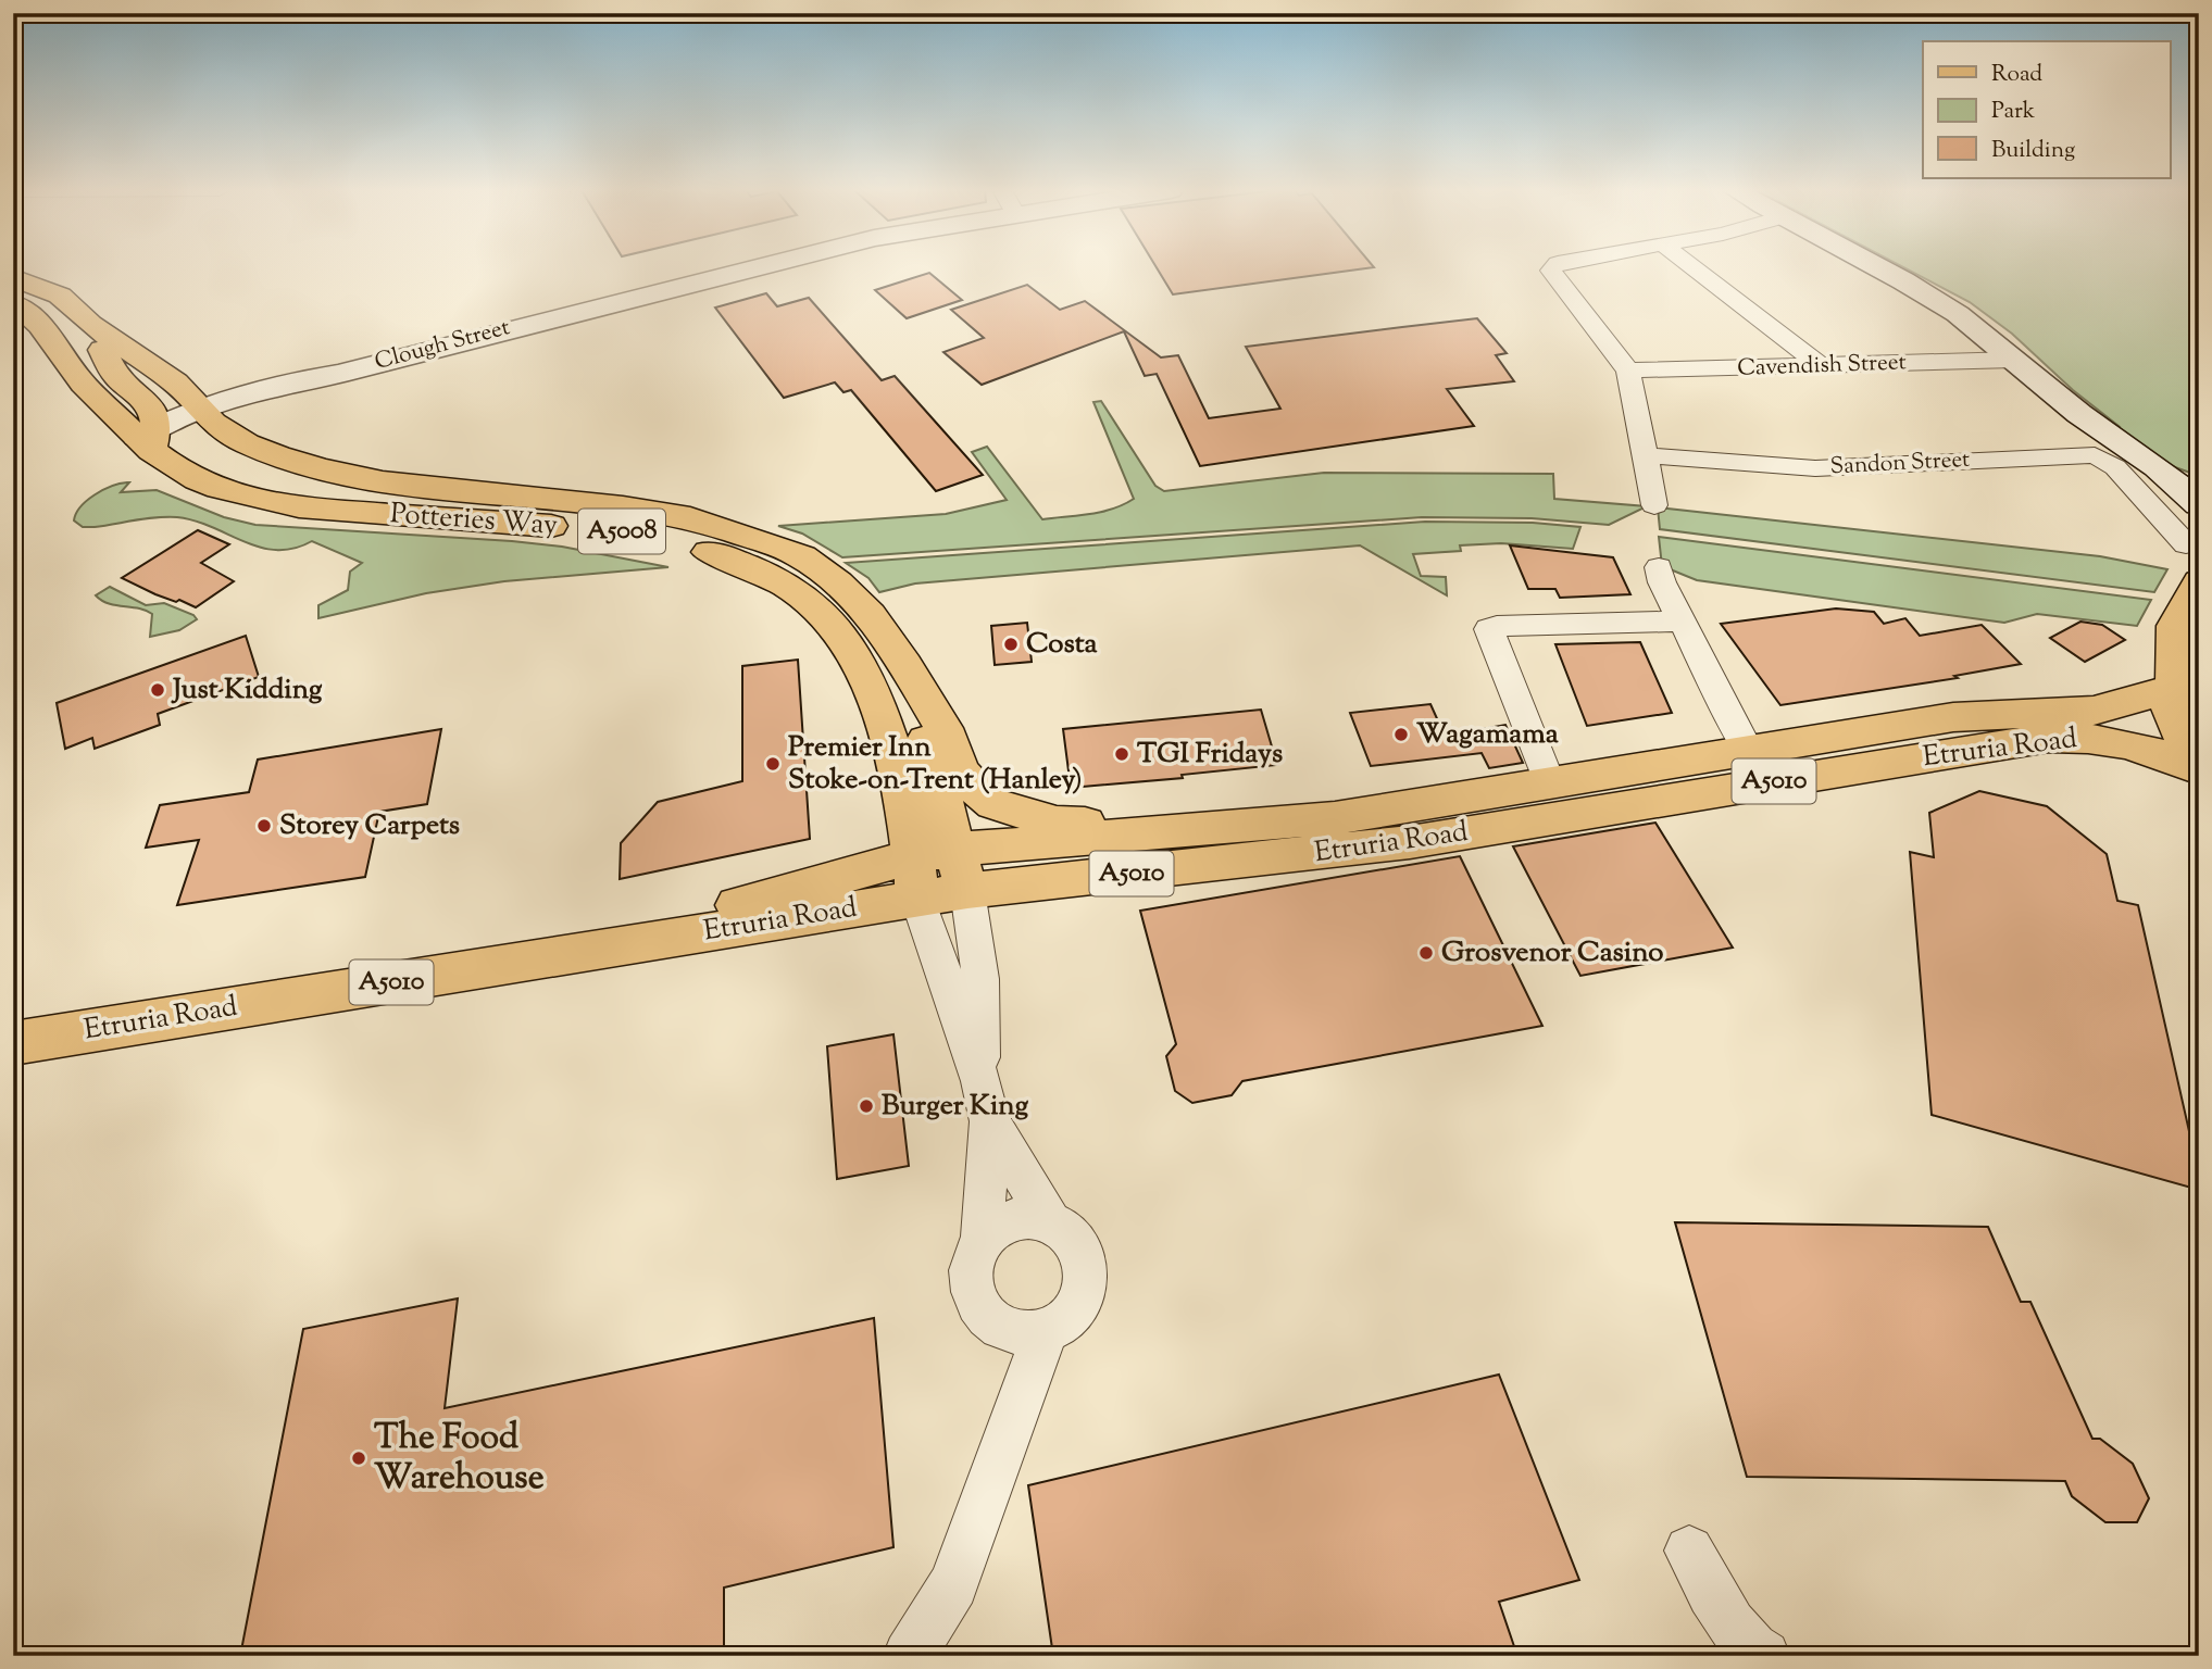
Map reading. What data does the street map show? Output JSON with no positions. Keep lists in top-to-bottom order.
{
  "streets": {
    "main road": [
      "Potteries Way",
      "A5008",
      "Etruria Road",
      "A5010"
    ],
    "street": ["Clough Street", "Cavendish Street", "Sandon Street"]
  },
  "crossings": [
    ["Clough Street", "Potteries Way"],
    ["Clough Street", "A5008"],
    ["Potteries Way", "A5008"],
    ["Potteries Way", "Etruria Road"]
  ],
  "places": [
    "Costa",
    "Just Kidding",
    "Wagamama",
    "TGI Fridays",
    "Premier Inn Stoke-on-Trent (Hanley)",
    "Storey Carpets",
    "Grosvenor Casino",
    "Burger King",
    "The Food Warehouse"
  ],
  "legend": ["Road", "Park", "Building"]
}
